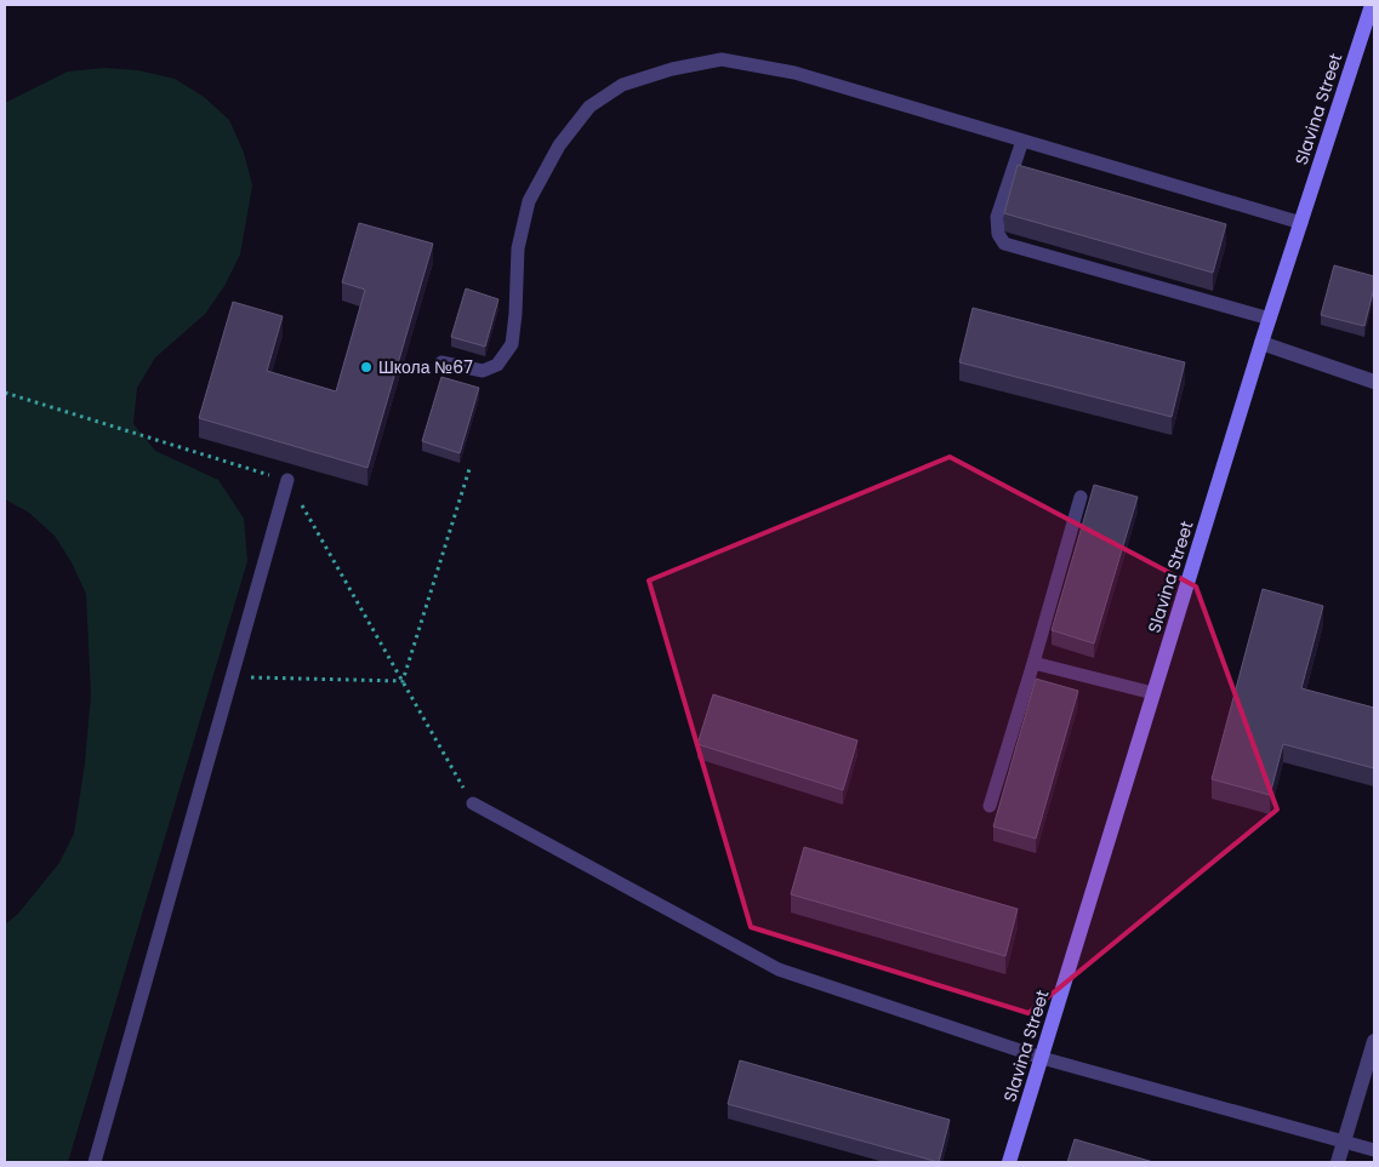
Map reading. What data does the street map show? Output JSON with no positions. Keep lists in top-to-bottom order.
{
  "streets": {
    "street": ["Slavina Street"]
  },
  "places": ["Школа №67"]
}
